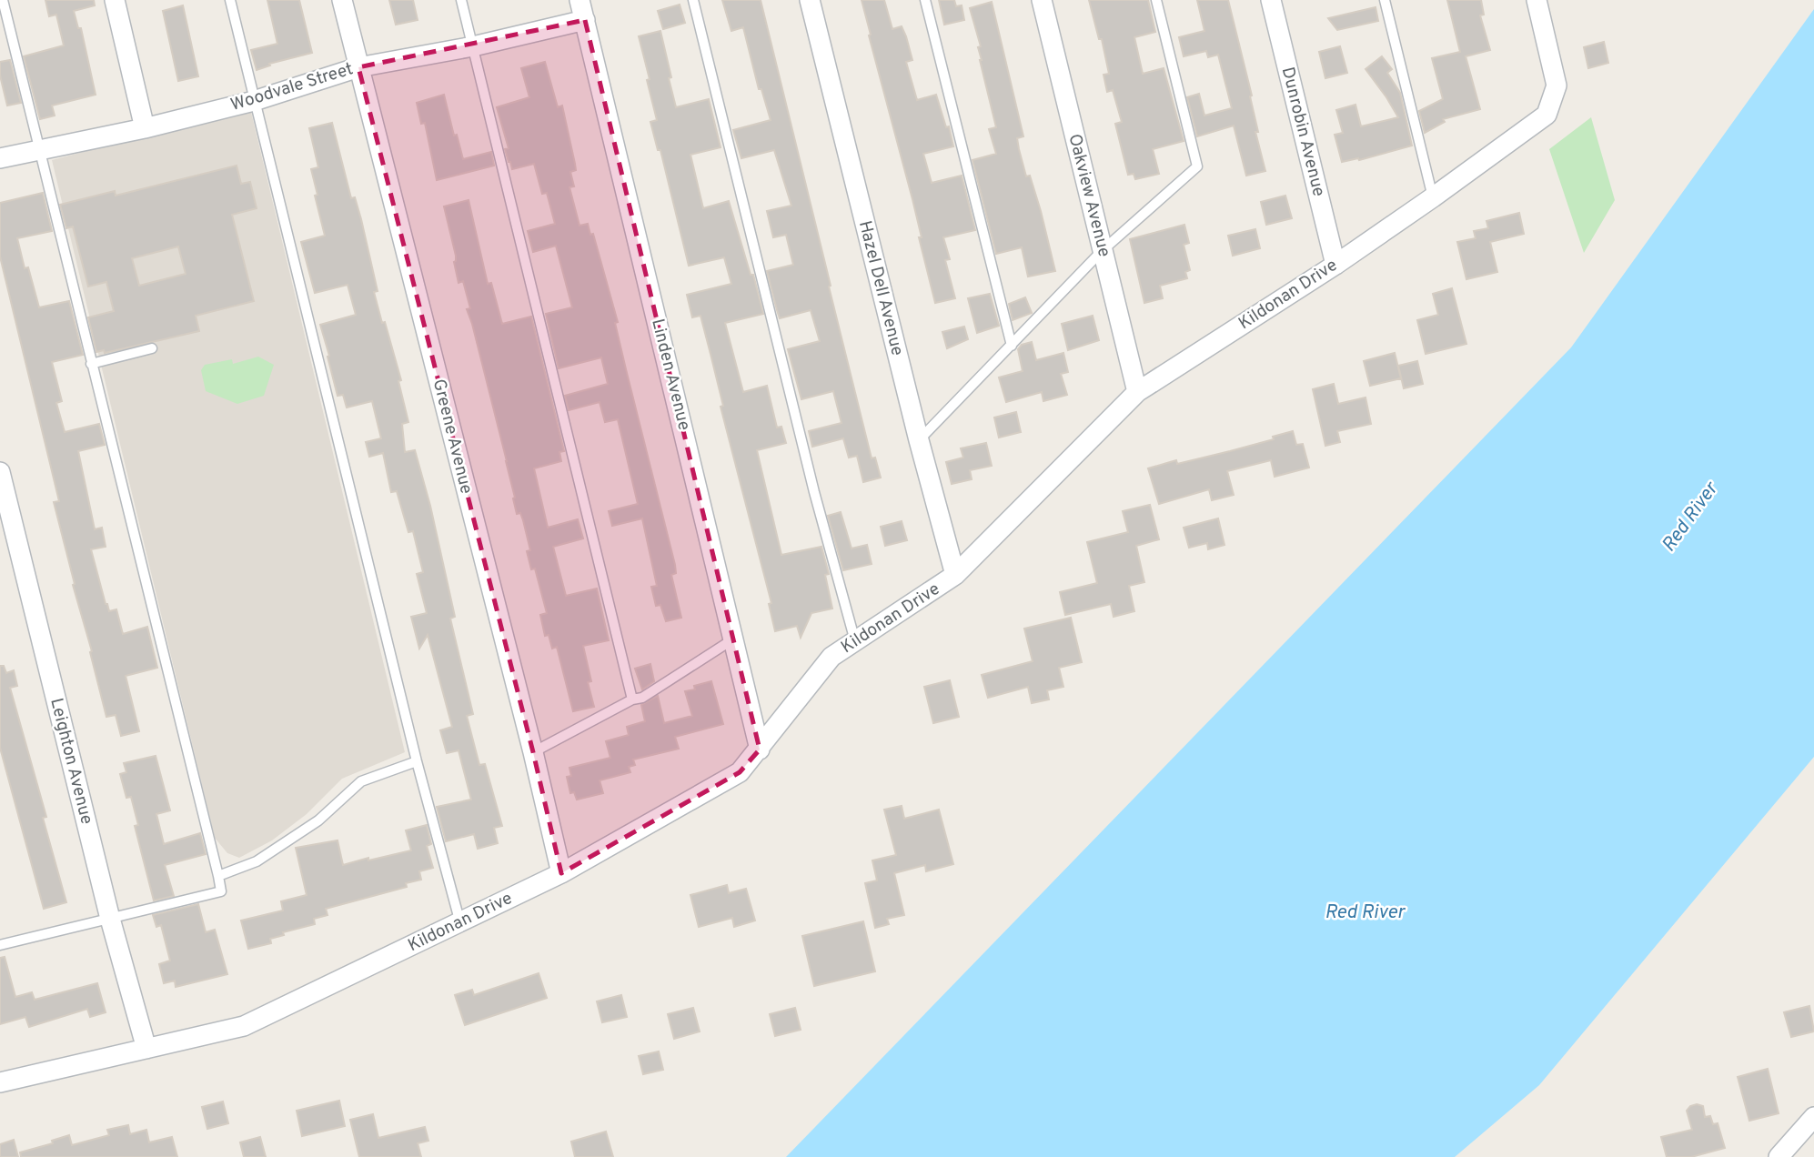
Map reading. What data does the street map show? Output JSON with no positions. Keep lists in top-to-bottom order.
{
  "streets": {
    "street": [
      "Woodvale Street",
      "Dunrobin Avenue",
      "Oakview Avenue",
      "Hazel Dell Avenue",
      "Kildonan Drive",
      "Linden Avenue",
      "Greene Avenue",
      "Leighton Avenue"
    ]
  },
  "crossings": [
    ["Woodvale Street", "Linden Avenue"],
    ["Woodvale Street", "Greene Avenue"],
    ["Dunrobin Avenue", "Kildonan Drive"],
    ["Oakview Avenue", "Kildonan Drive"],
    ["Hazel Dell Avenue", "Kildonan Drive"],
    ["Kildonan Drive", "Linden Avenue"],
    ["Kildonan Drive", "Greene Avenue"],
    ["Kildonan Drive", "Leighton Avenue"]
  ],
  "water": ["Red River"]
}
